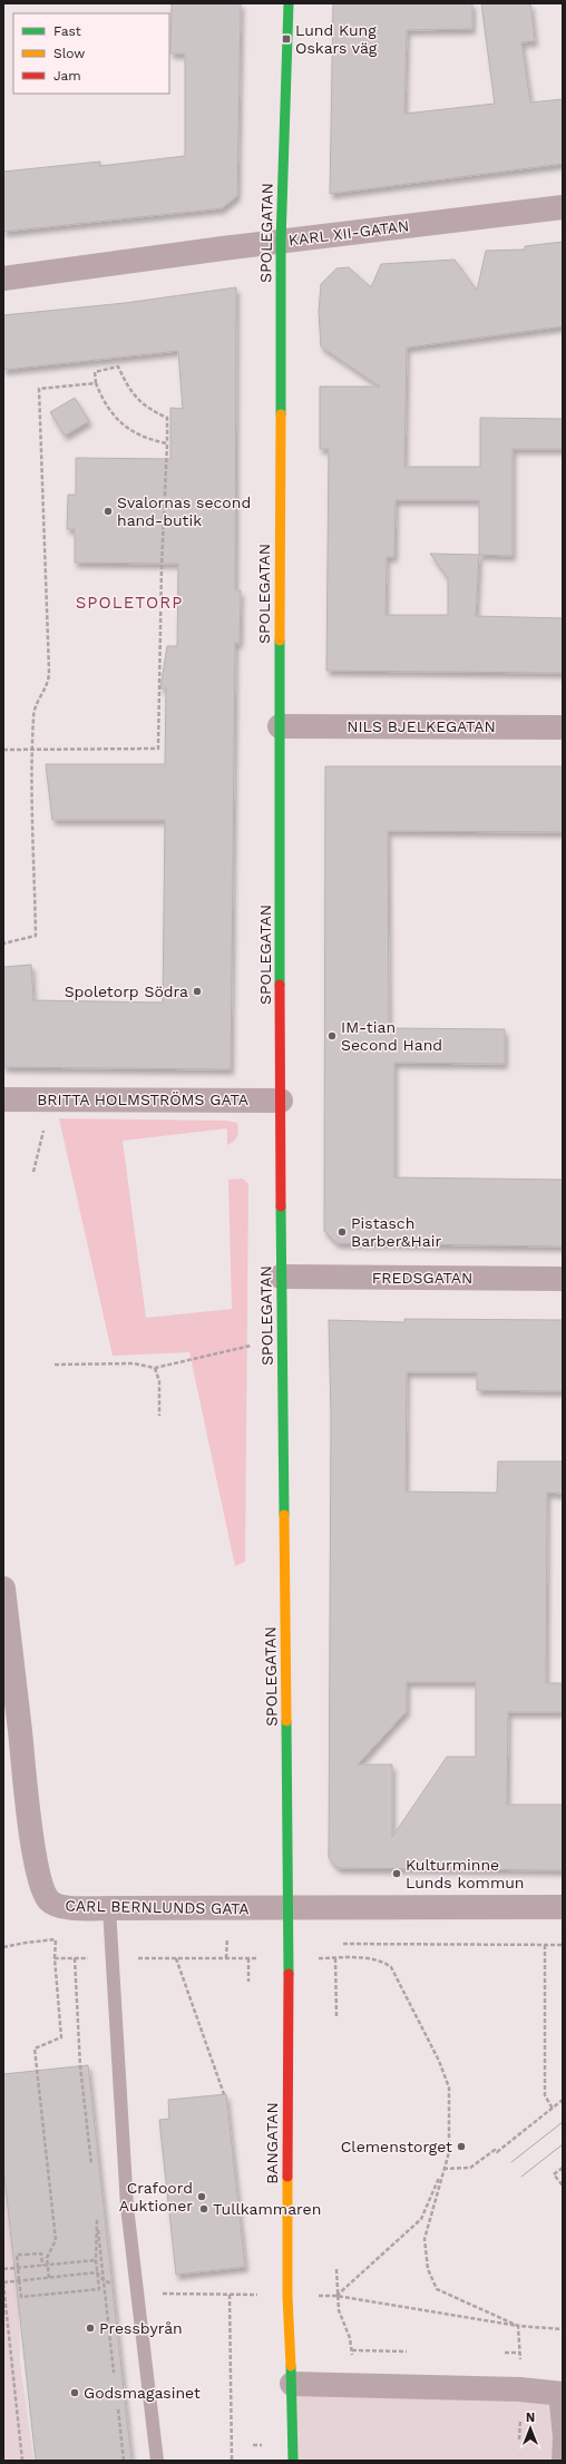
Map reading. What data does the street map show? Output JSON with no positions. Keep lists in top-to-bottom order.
{
  "streets": {
    "street": [
      "SPOLEGATAN",
      "KARL XII-GATAN",
      "NILS BJELKEGATAN",
      "BRITTA HOLMSTRÖMS GATA",
      "FREDSGATAN",
      "CARL BERNLUNDS GATA",
      "BANGATAN"
    ]
  },
  "crossings": [
    ["SPOLEGATAN", "KARL XII-GATAN"],
    ["SPOLEGATAN", "NILS BJELKEGATAN"],
    ["SPOLEGATAN", "BRITTA HOLMSTRÖMS GATA"],
    ["SPOLEGATAN", "FREDSGATAN"],
    ["SPOLEGATAN", "CARL BERNLUNDS GATA"],
    ["SPOLEGATAN", "BANGATAN"],
    ["CARL BERNLUNDS GATA", "BANGATAN"]
  ],
  "districts": ["SPOLETORP"],
  "places": {
    "transit": ["Lund Kung Oskars väg"],
    "other": [
      "Svalornas second hand-butik",
      "Spoletorp Södra",
      "IM-tian Second Hand",
      "Pistasch Barber&Hair",
      "Kulturminne Lunds kommun",
      "Clemenstorget",
      "Crafoord Auktioner",
      "Tullkammaren",
      "Pressbyrån",
      "Godsmagasinet"
    ]
  },
  "legend": ["Fast", "Slow", "Jam"],
  "north": "top"
}
